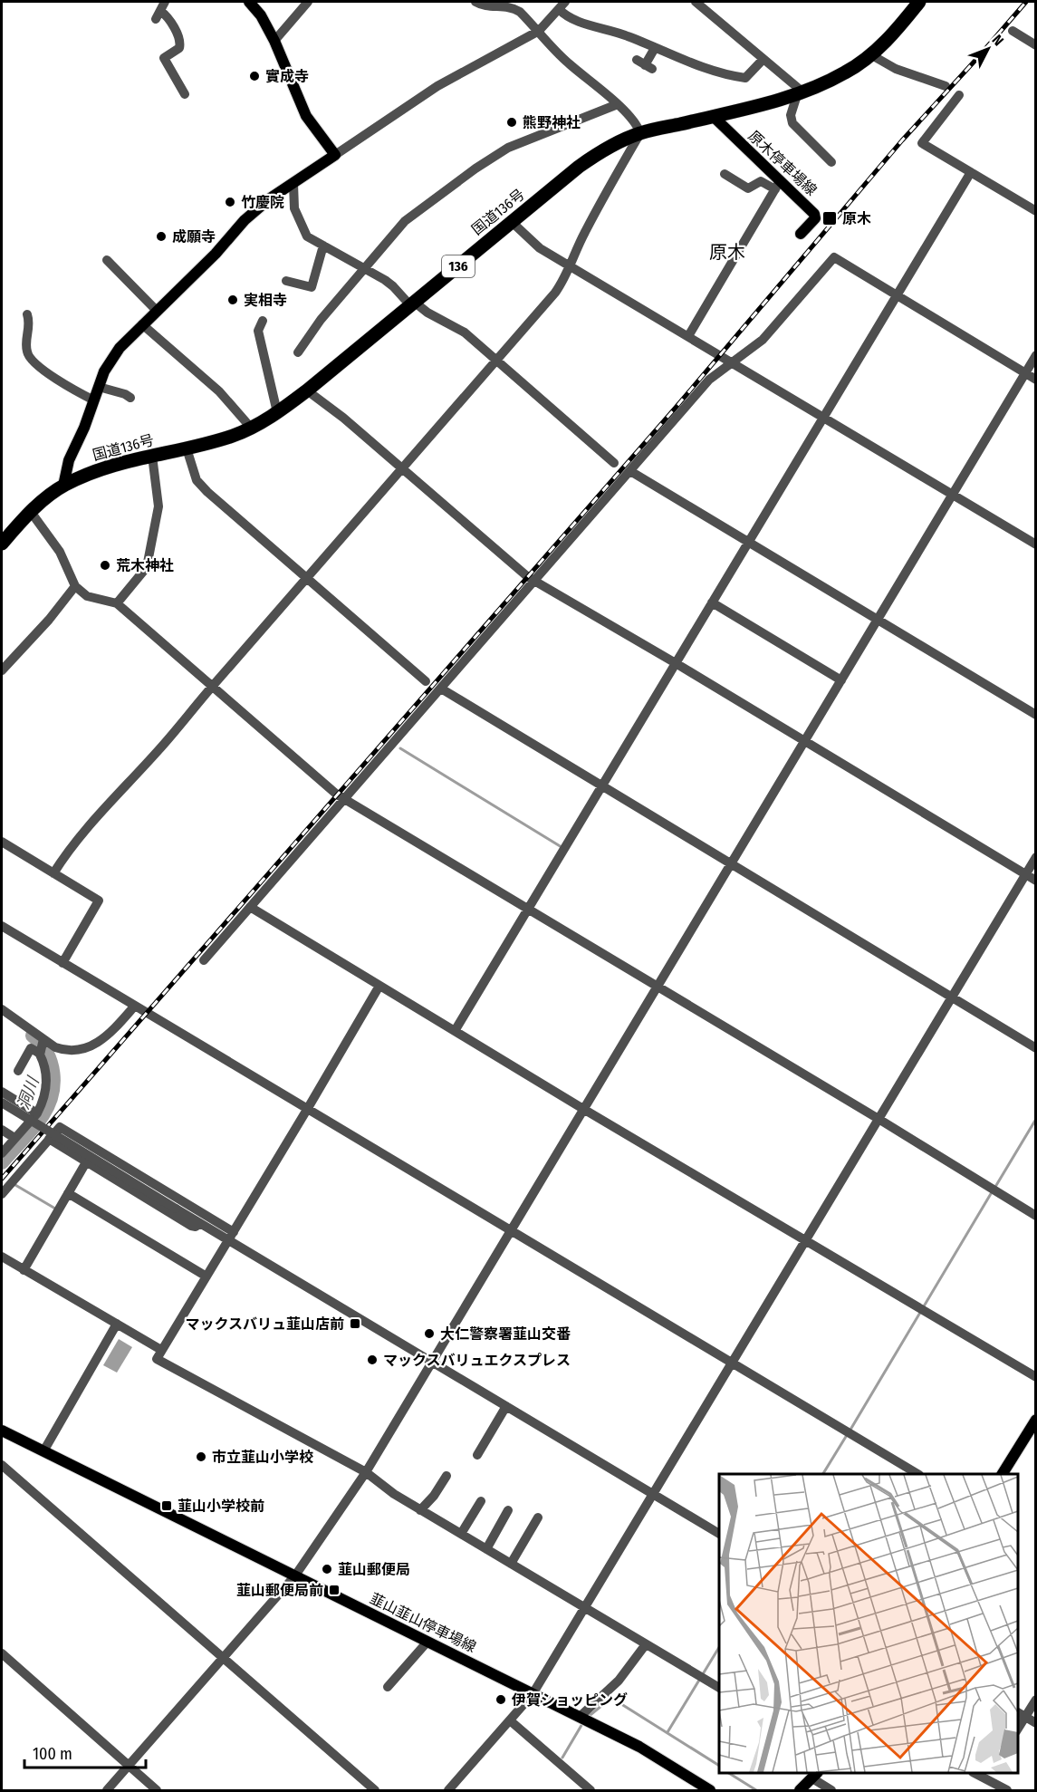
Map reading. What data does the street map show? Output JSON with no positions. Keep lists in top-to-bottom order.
{
  "streets": {
    "highway": ["国道136号", "136"],
    "main road": ["原木停車場線", "韮山韮山停車場線"]
  },
  "crossings": [
    ["原木停車場線", "国道136号"]
  ],
  "districts": ["原木"],
  "water": ["洞川"],
  "places": {
    "other": [
      "實成寺",
      "熊野神社",
      "竹慶院",
      "成願寺",
      "実相寺",
      "荒木神社",
      "大仁警察署韮山交番",
      "マックスバリュエクスプレス",
      "市立韮山小学校",
      "韮山郵便局",
      "伊賀ショッピング"
    ],
    "transit": [
      "原木",
      "マックスバリュ韮山店前",
      "韮山小学校前",
      "韮山郵便局前"
    ]
  },
  "scale_bar": "100 m",
  "north": "top right"
}
